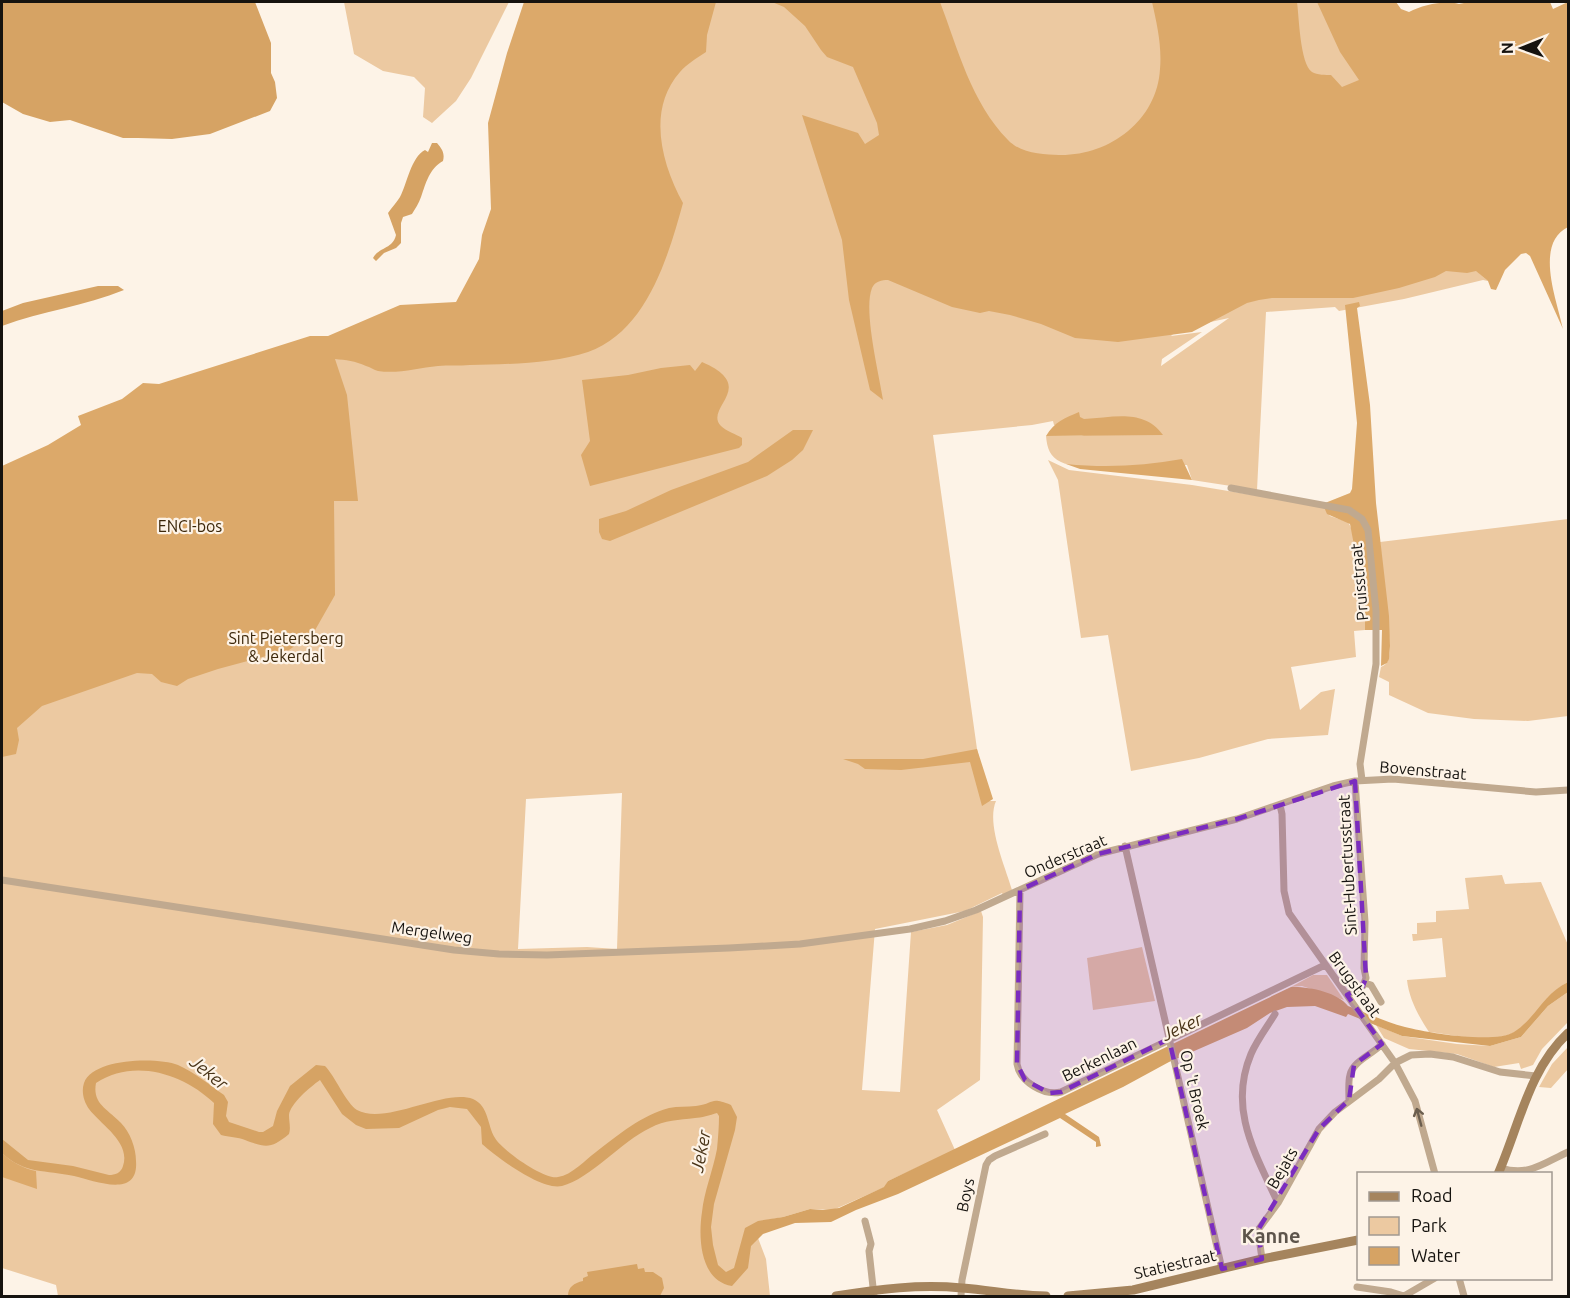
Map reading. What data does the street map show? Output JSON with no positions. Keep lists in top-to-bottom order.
{
  "streets": {
    "main road": ["Statiestraat"],
    "street": [
      "Pruisstraat",
      "Bovenstraat",
      "Onderstraat",
      "Sint-Hubertusstraat",
      "Mergelweg",
      "Brugstraat",
      "Berkenlaan",
      "Op 't Broek",
      "Bejats",
      "Boys"
    ]
  },
  "crossings": [
    ["Pruisstraat", "Bovenstraat"],
    ["Pruisstraat", "Sint-Hubertusstraat"],
    ["Bovenstraat", "Onderstraat"],
    ["Bovenstraat", "Sint-Hubertusstraat"],
    ["Bovenstraat", "Brugstraat"],
    ["Onderstraat", "Mergelweg"],
    ["Onderstraat", "Brugstraat"],
    ["Onderstraat", "Berkenlaan"],
    ["Onderstraat", "Op 't Broek"],
    ["Brugstraat", "Berkenlaan"],
    ["Brugstraat", "Bejats"],
    ["Berkenlaan", "Op 't Broek"],
    ["Op 't Broek", "Statiestraat"],
    ["Bejats", "Statiestraat"]
  ],
  "districts": ["Kanne"],
  "water": ["Jeker"],
  "parks": ["ENCI-bos", "Sint Pietersberg & Jekerdal"],
  "legend": ["Road", "Park", "Water"],
  "north": "left"
}
